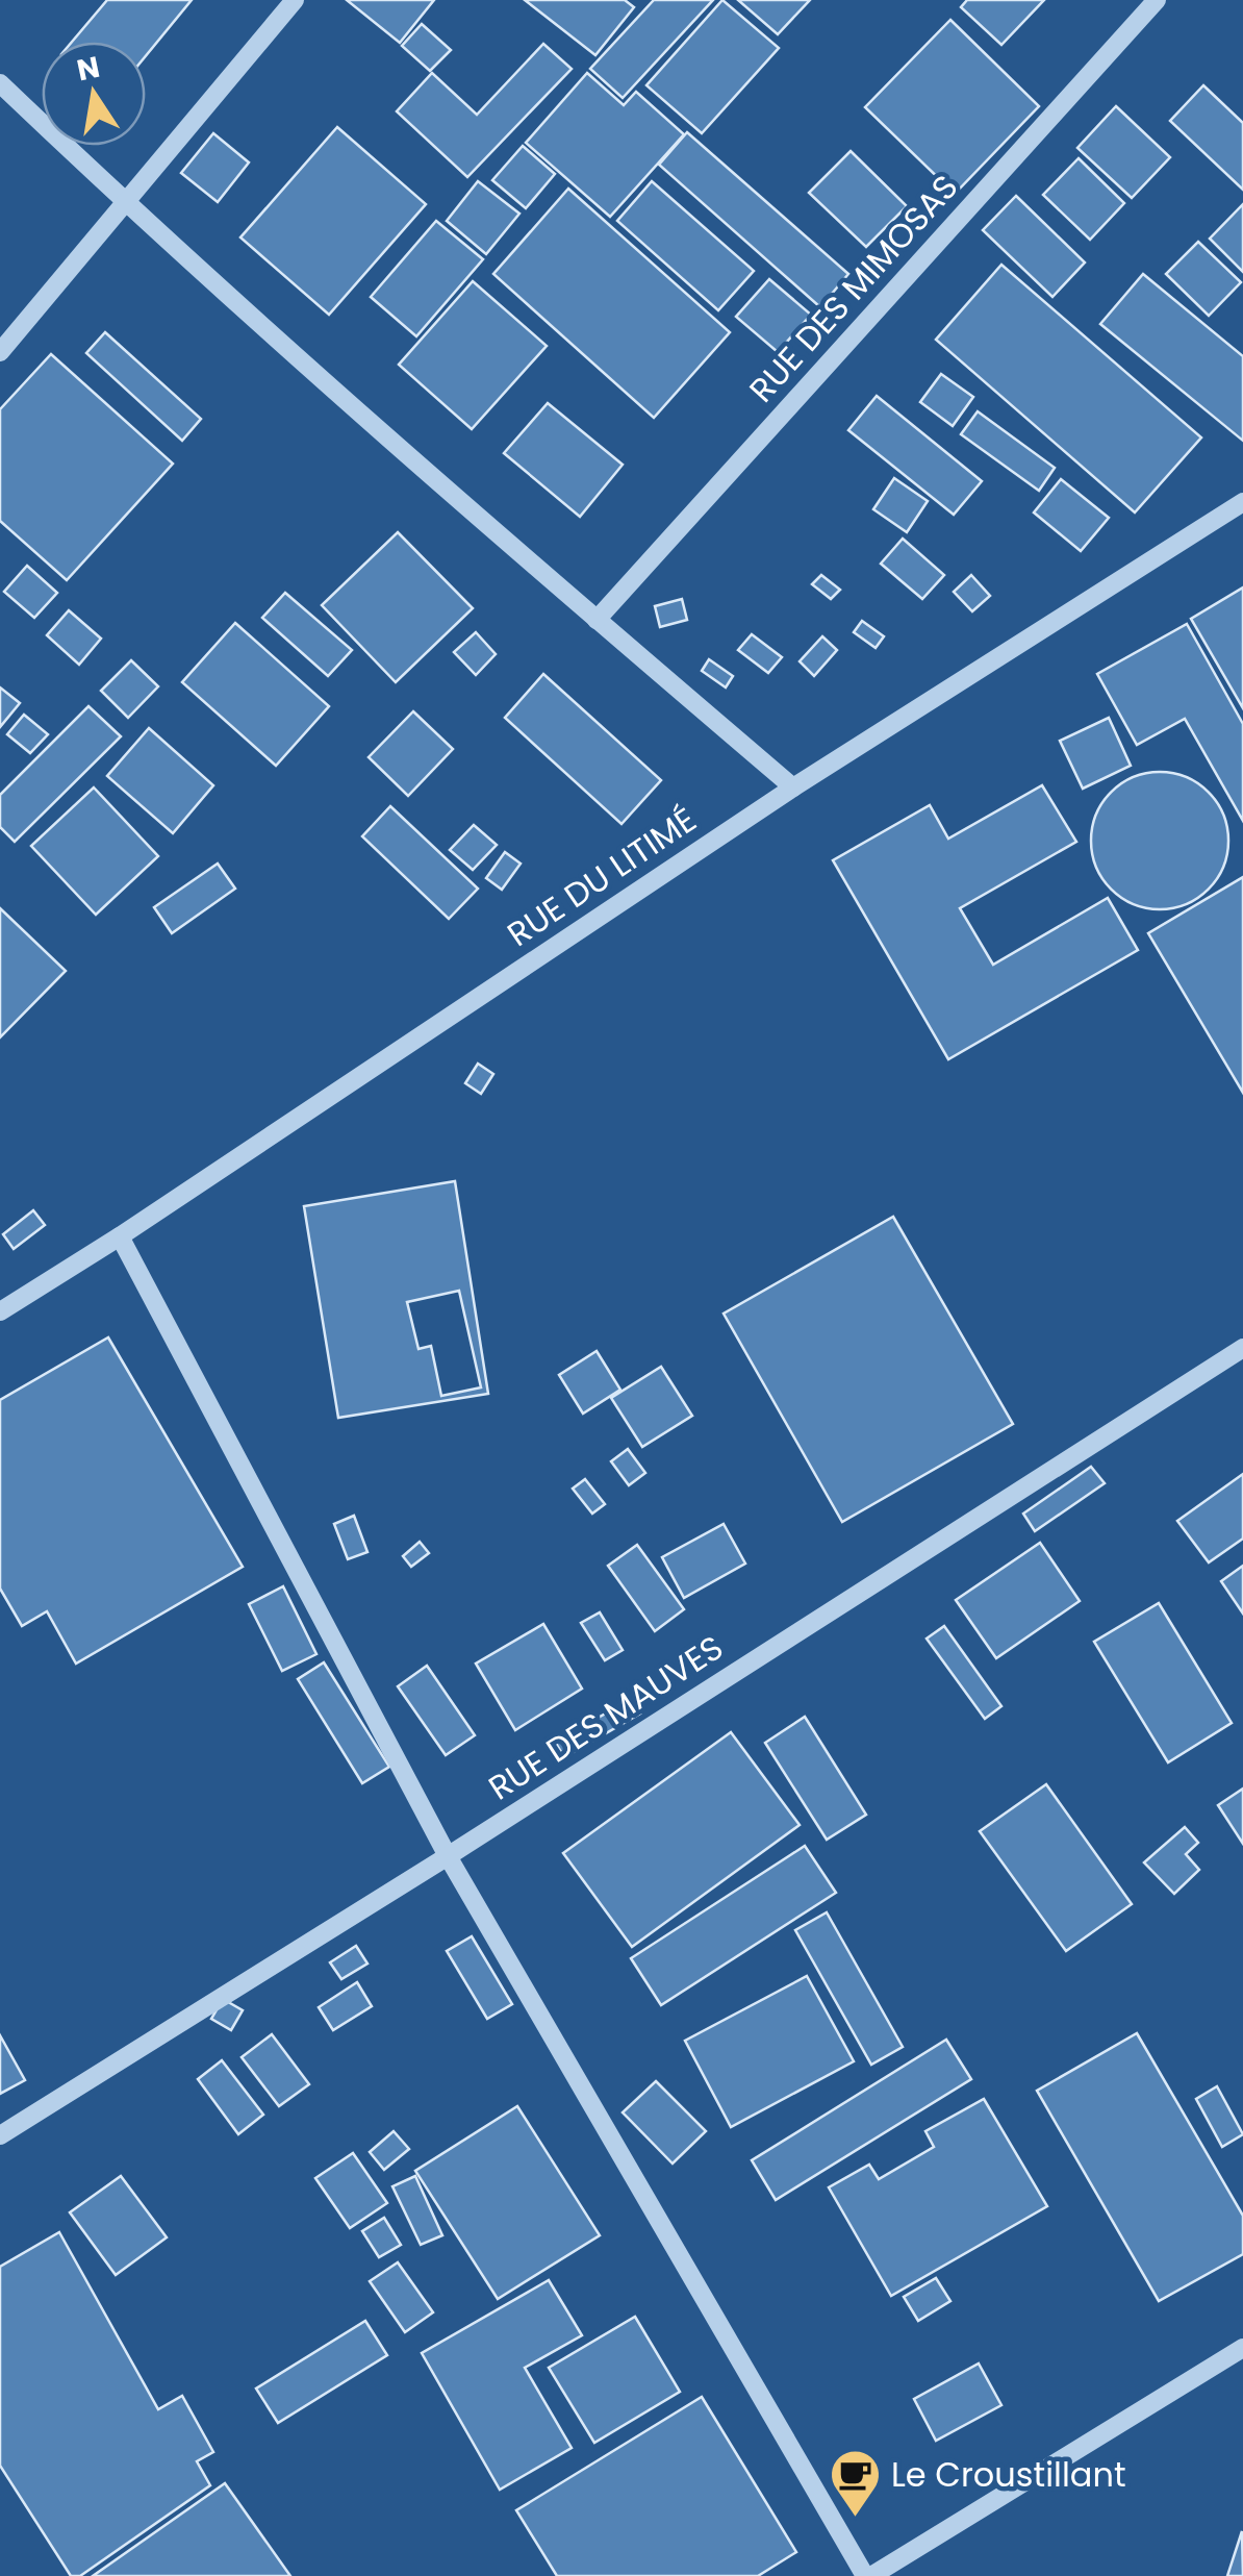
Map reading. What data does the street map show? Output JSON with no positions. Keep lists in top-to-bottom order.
{
  "streets": {
    "street": ["RUE DES MIMOSAS", "RUE DU LITIMÉ", "RUE DES MAUVES"]
  },
  "places": {
    "cafe": ["Le Croustillant"]
  },
  "north": "top"
}
